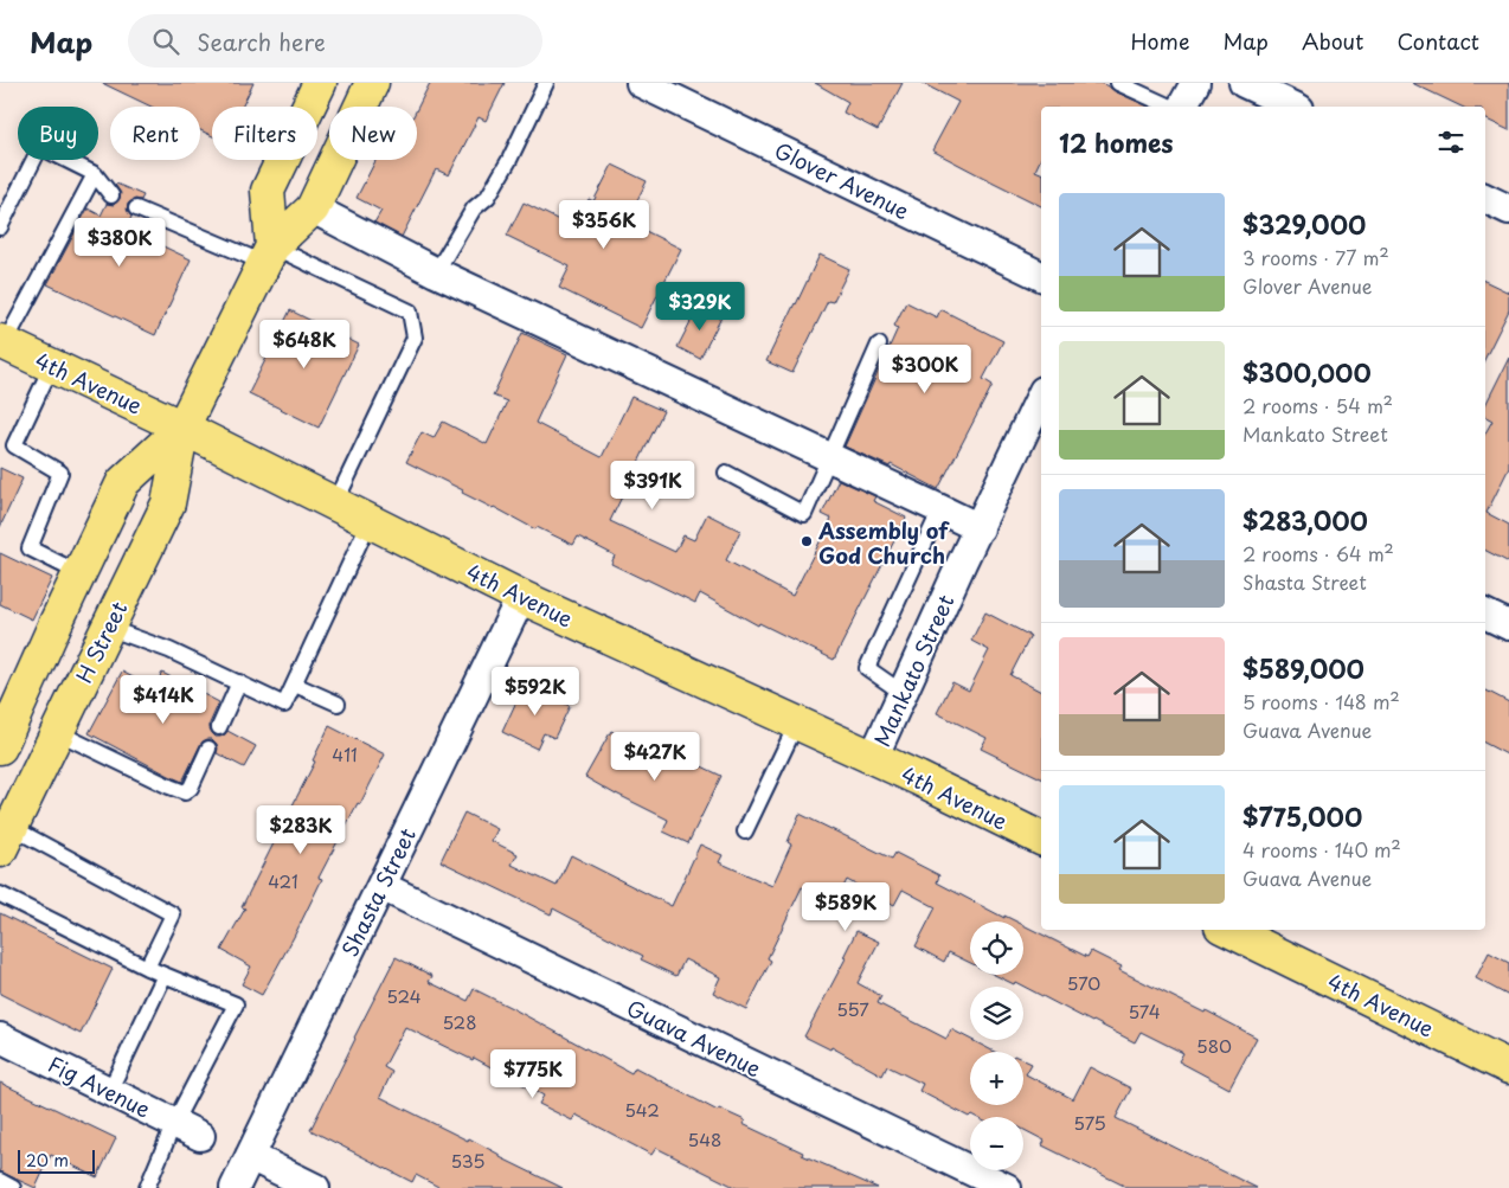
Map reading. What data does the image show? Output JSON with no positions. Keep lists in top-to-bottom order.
{
  "streets": {
    "main road": ["4th Avenue", "H Street"],
    "street": [
      "Glover Avenue",
      "Mankato Street",
      "Shasta Street",
      "Guava Avenue",
      "Fig Avenue"
    ]
  },
  "crossings": [
    ["4th Avenue", "H Street"],
    ["4th Avenue", "Mankato Street"],
    ["4th Avenue", "Shasta Street"],
    ["Shasta Street", "Guava Avenue"]
  ],
  "places": ["Assembly of God Church"],
  "house_numbers": [
    "411",
    "421",
    "570",
    "524",
    "557",
    "574",
    "528",
    "580",
    "542",
    "575",
    "548",
    "535"
  ],
  "scale_bar": "20 m",
  "page": {
    "header": "Map",
    "search": "Search here",
    "nav": [
      "Home",
      "Map",
      "About",
      "Contact"
    ],
    "chip": [
      "Buy",
      "Rent",
      "Filters",
      "New"
    ],
    "heading": "12 homes",
    "list": [
      {
        "name": "$329,000",
        "note": "3 rooms · 77 m² · Glover Avenue"
      },
      {
        "name": "$300,000",
        "note": "2 rooms · 54 m² · Mankato Street"
      },
      {
        "name": "$283,000",
        "note": "2 rooms · 64 m² · Shasta Street"
      },
      {
        "name": "$589,000",
        "note": "5 rooms · 148 m² · Guava Avenue"
      },
      {
        "name": "$775,000",
        "note": "4 rooms · 140 m² · Guava Avenue"
      }
    ],
    "price": [
      "$356K",
      "$380K",
      "$329K",
      "$648K",
      "$300K",
      "$391K",
      "$592K",
      "$414K",
      "$427K",
      "$283K",
      "$589K",
      "$775K"
    ],
    "map_buttons": ["+", "−"],
    "scale": "20 m"
  }
}
